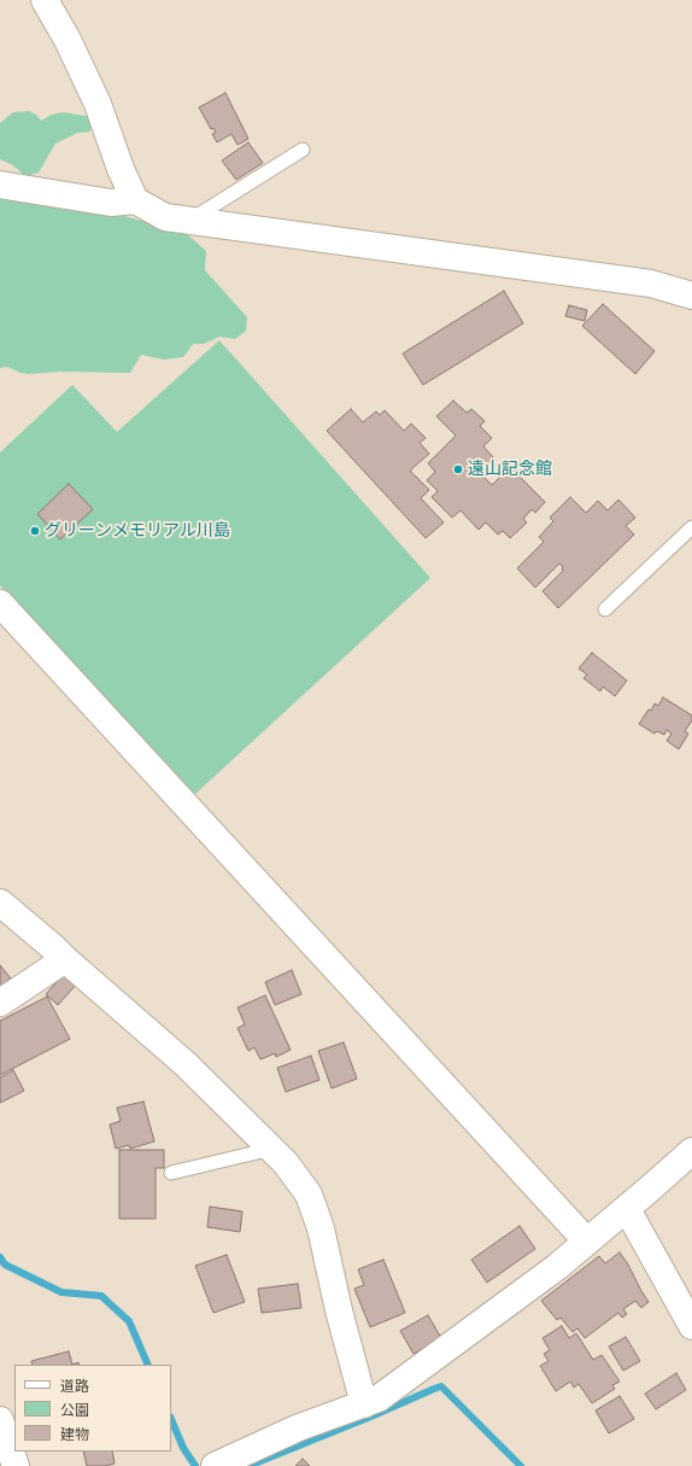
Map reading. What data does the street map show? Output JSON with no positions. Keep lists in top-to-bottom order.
{
  "places": ["遠山記念館", "グリーンメモリアル川島"],
  "legend": ["道路", "公園", "建物"]
}
